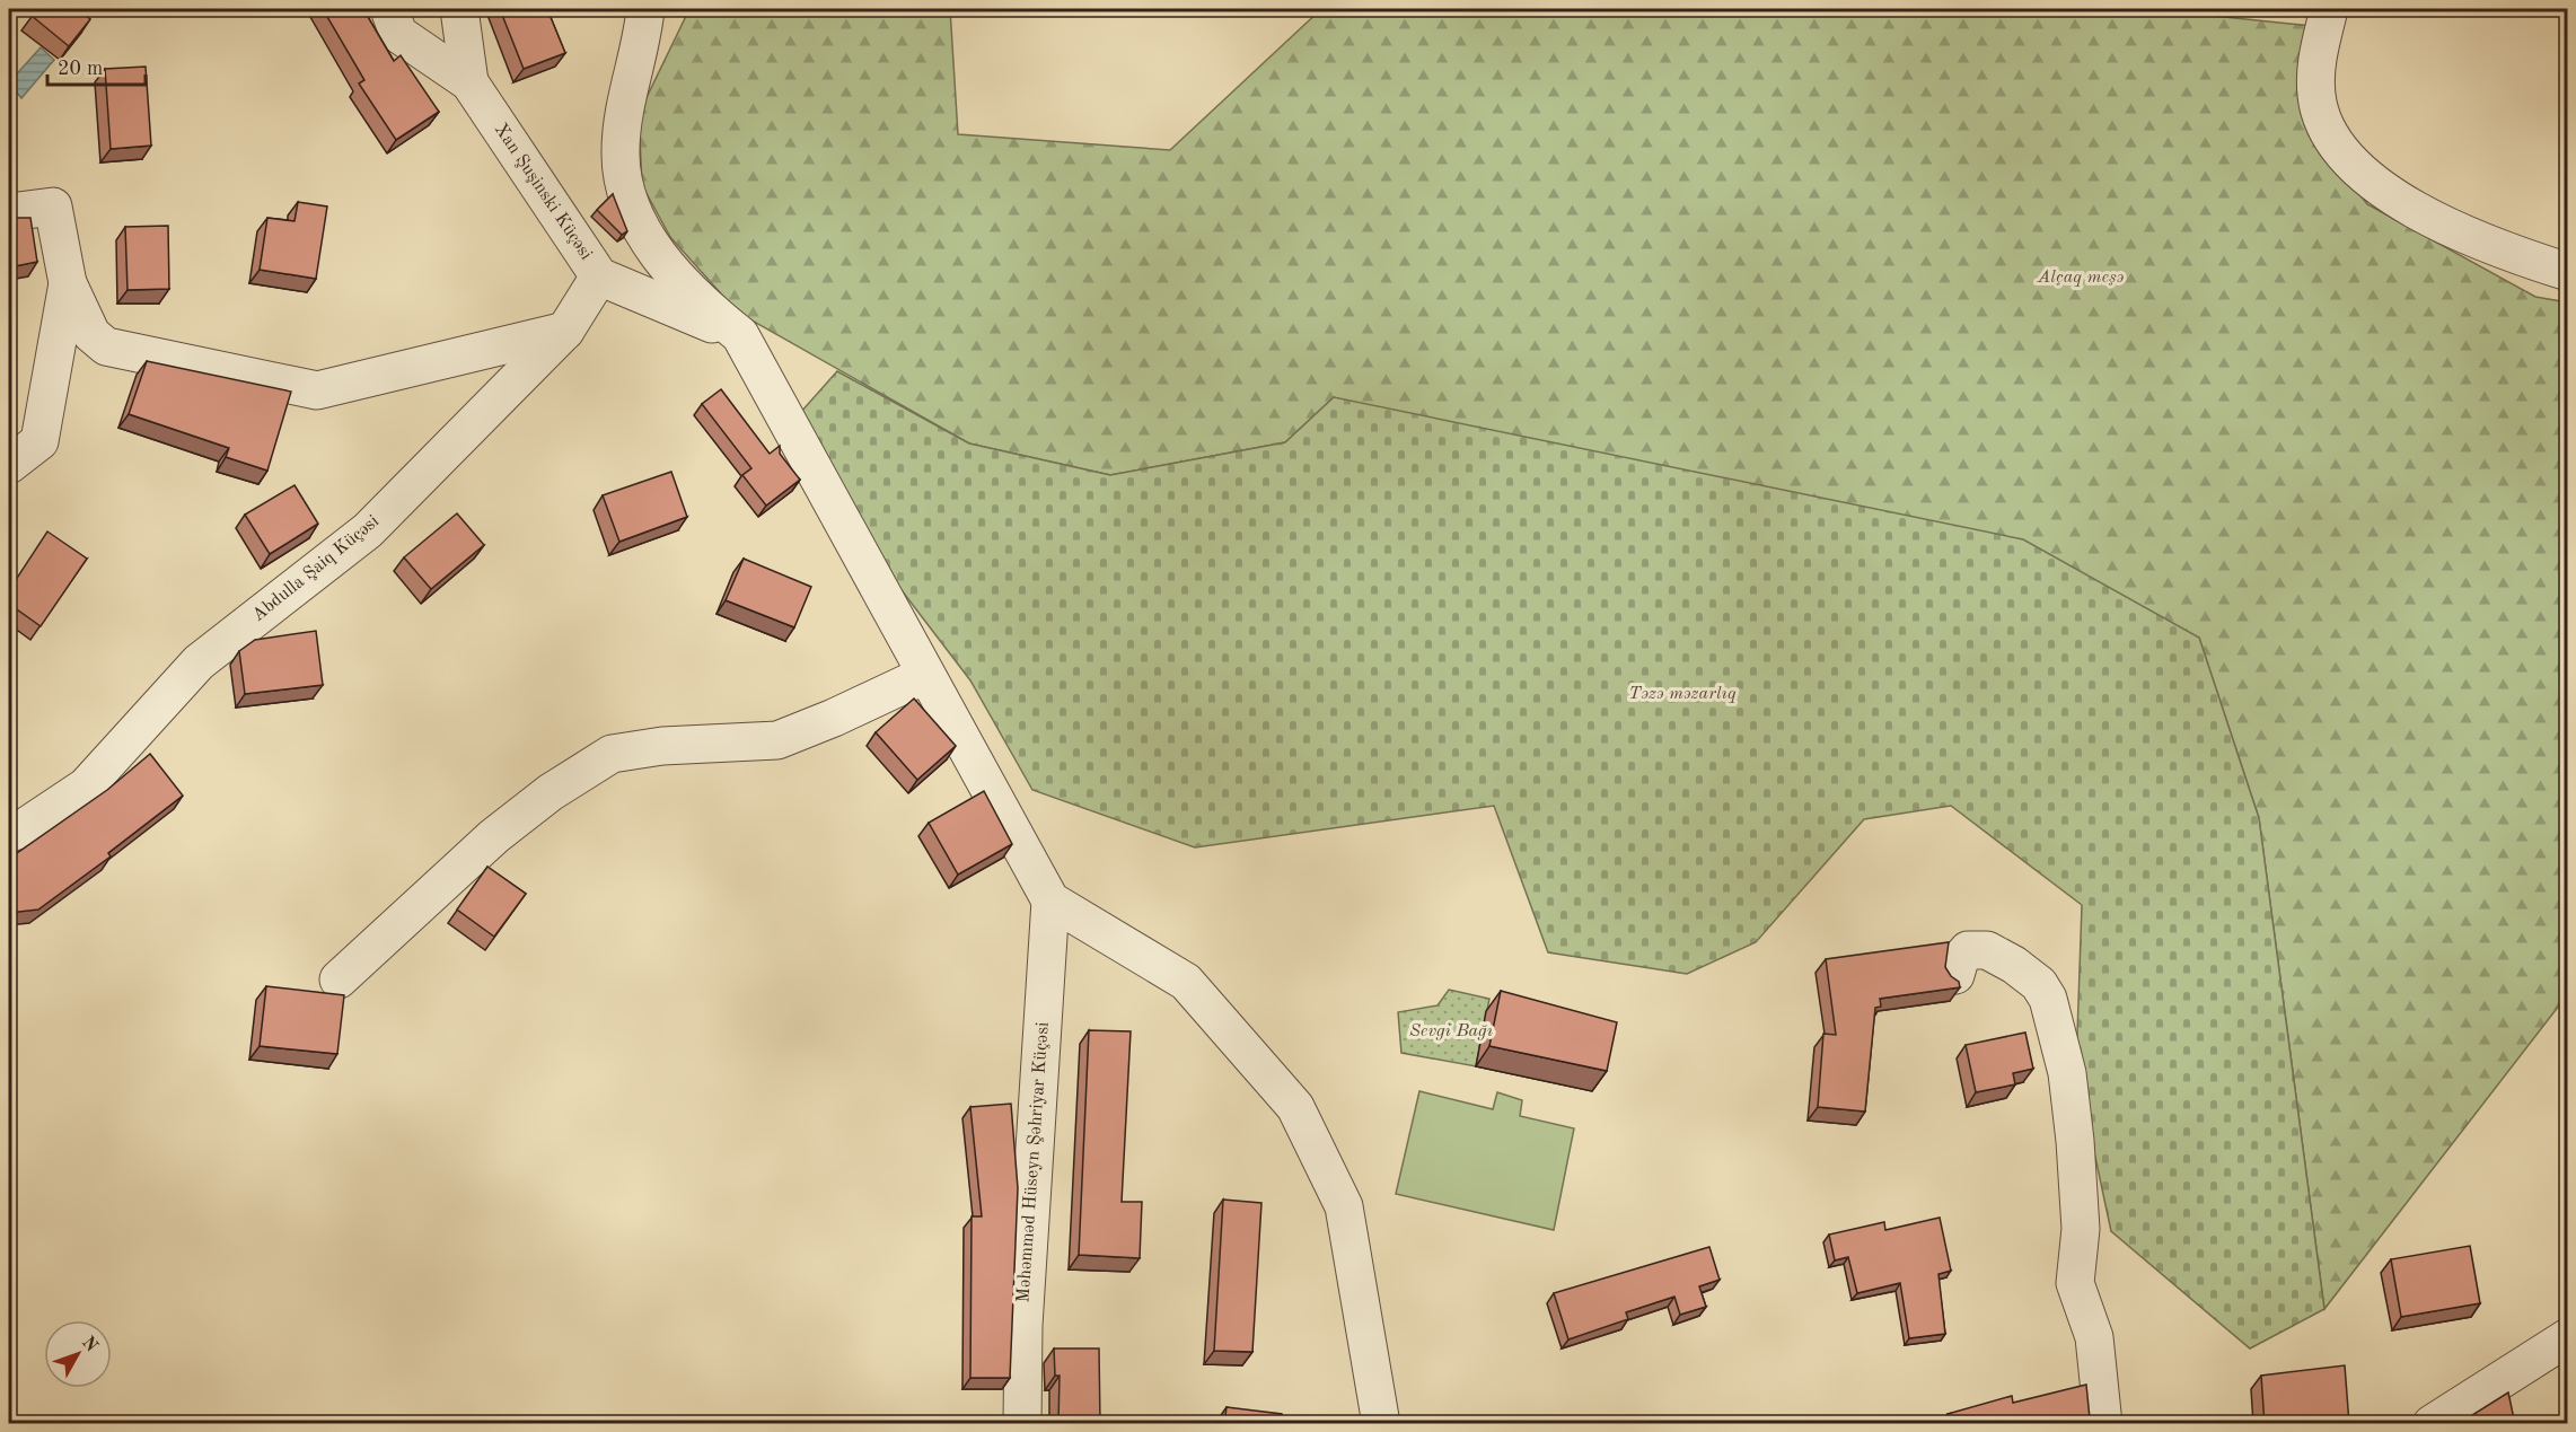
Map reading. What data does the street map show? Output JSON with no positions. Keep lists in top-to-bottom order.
{
  "streets": {
    "street": ["Xan Şuşinski Küçəsi", "Abdulla Şaiq Küçəsi", "Məhəmməd Hüseyn Şəhriyar Küçəsi"]
  },
  "crossings": [
    ["Xan Şuşinski Küçəsi", "Abdulla Şaiq Küçəsi"]
  ],
  "parks": ["Alçaq meşə", "Təzə məzarlıq", "Sevgi Bağı"],
  "scale_bar": "20 m",
  "north": "top right"
}
